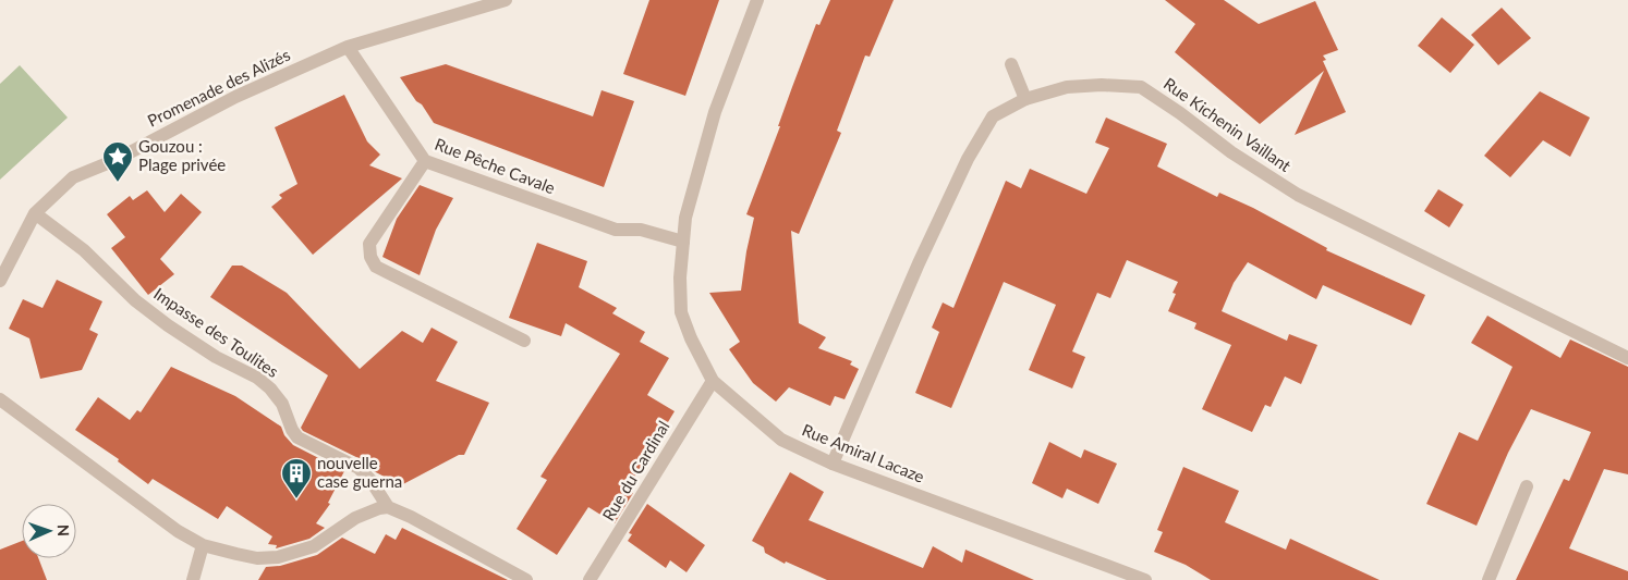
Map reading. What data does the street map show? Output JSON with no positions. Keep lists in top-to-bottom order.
{
  "streets": {
    "street": [
      "Promenade des Alizés",
      "Rue Kichenin Vaillant",
      "Rue Pêche Cavale",
      "Impasse des Toulites",
      "Rue Amiral Lacaze",
      "Rue du Cardinal"
    ]
  },
  "crossings": [
    ["Promenade des Alizés", "Rue Pêche Cavale"],
    ["Promenade des Alizés", "Impasse des Toulites"],
    ["Rue Kichenin Vaillant", "Rue Amiral Lacaze"],
    ["Rue Pêche Cavale", "Rue Amiral Lacaze"],
    ["Rue Amiral Lacaze", "Rue du Cardinal"]
  ],
  "places": {
    "place": ["Gouzou : Plage privée"],
    "building": ["nouvelle case guerna"]
  },
  "north": "right"
}
